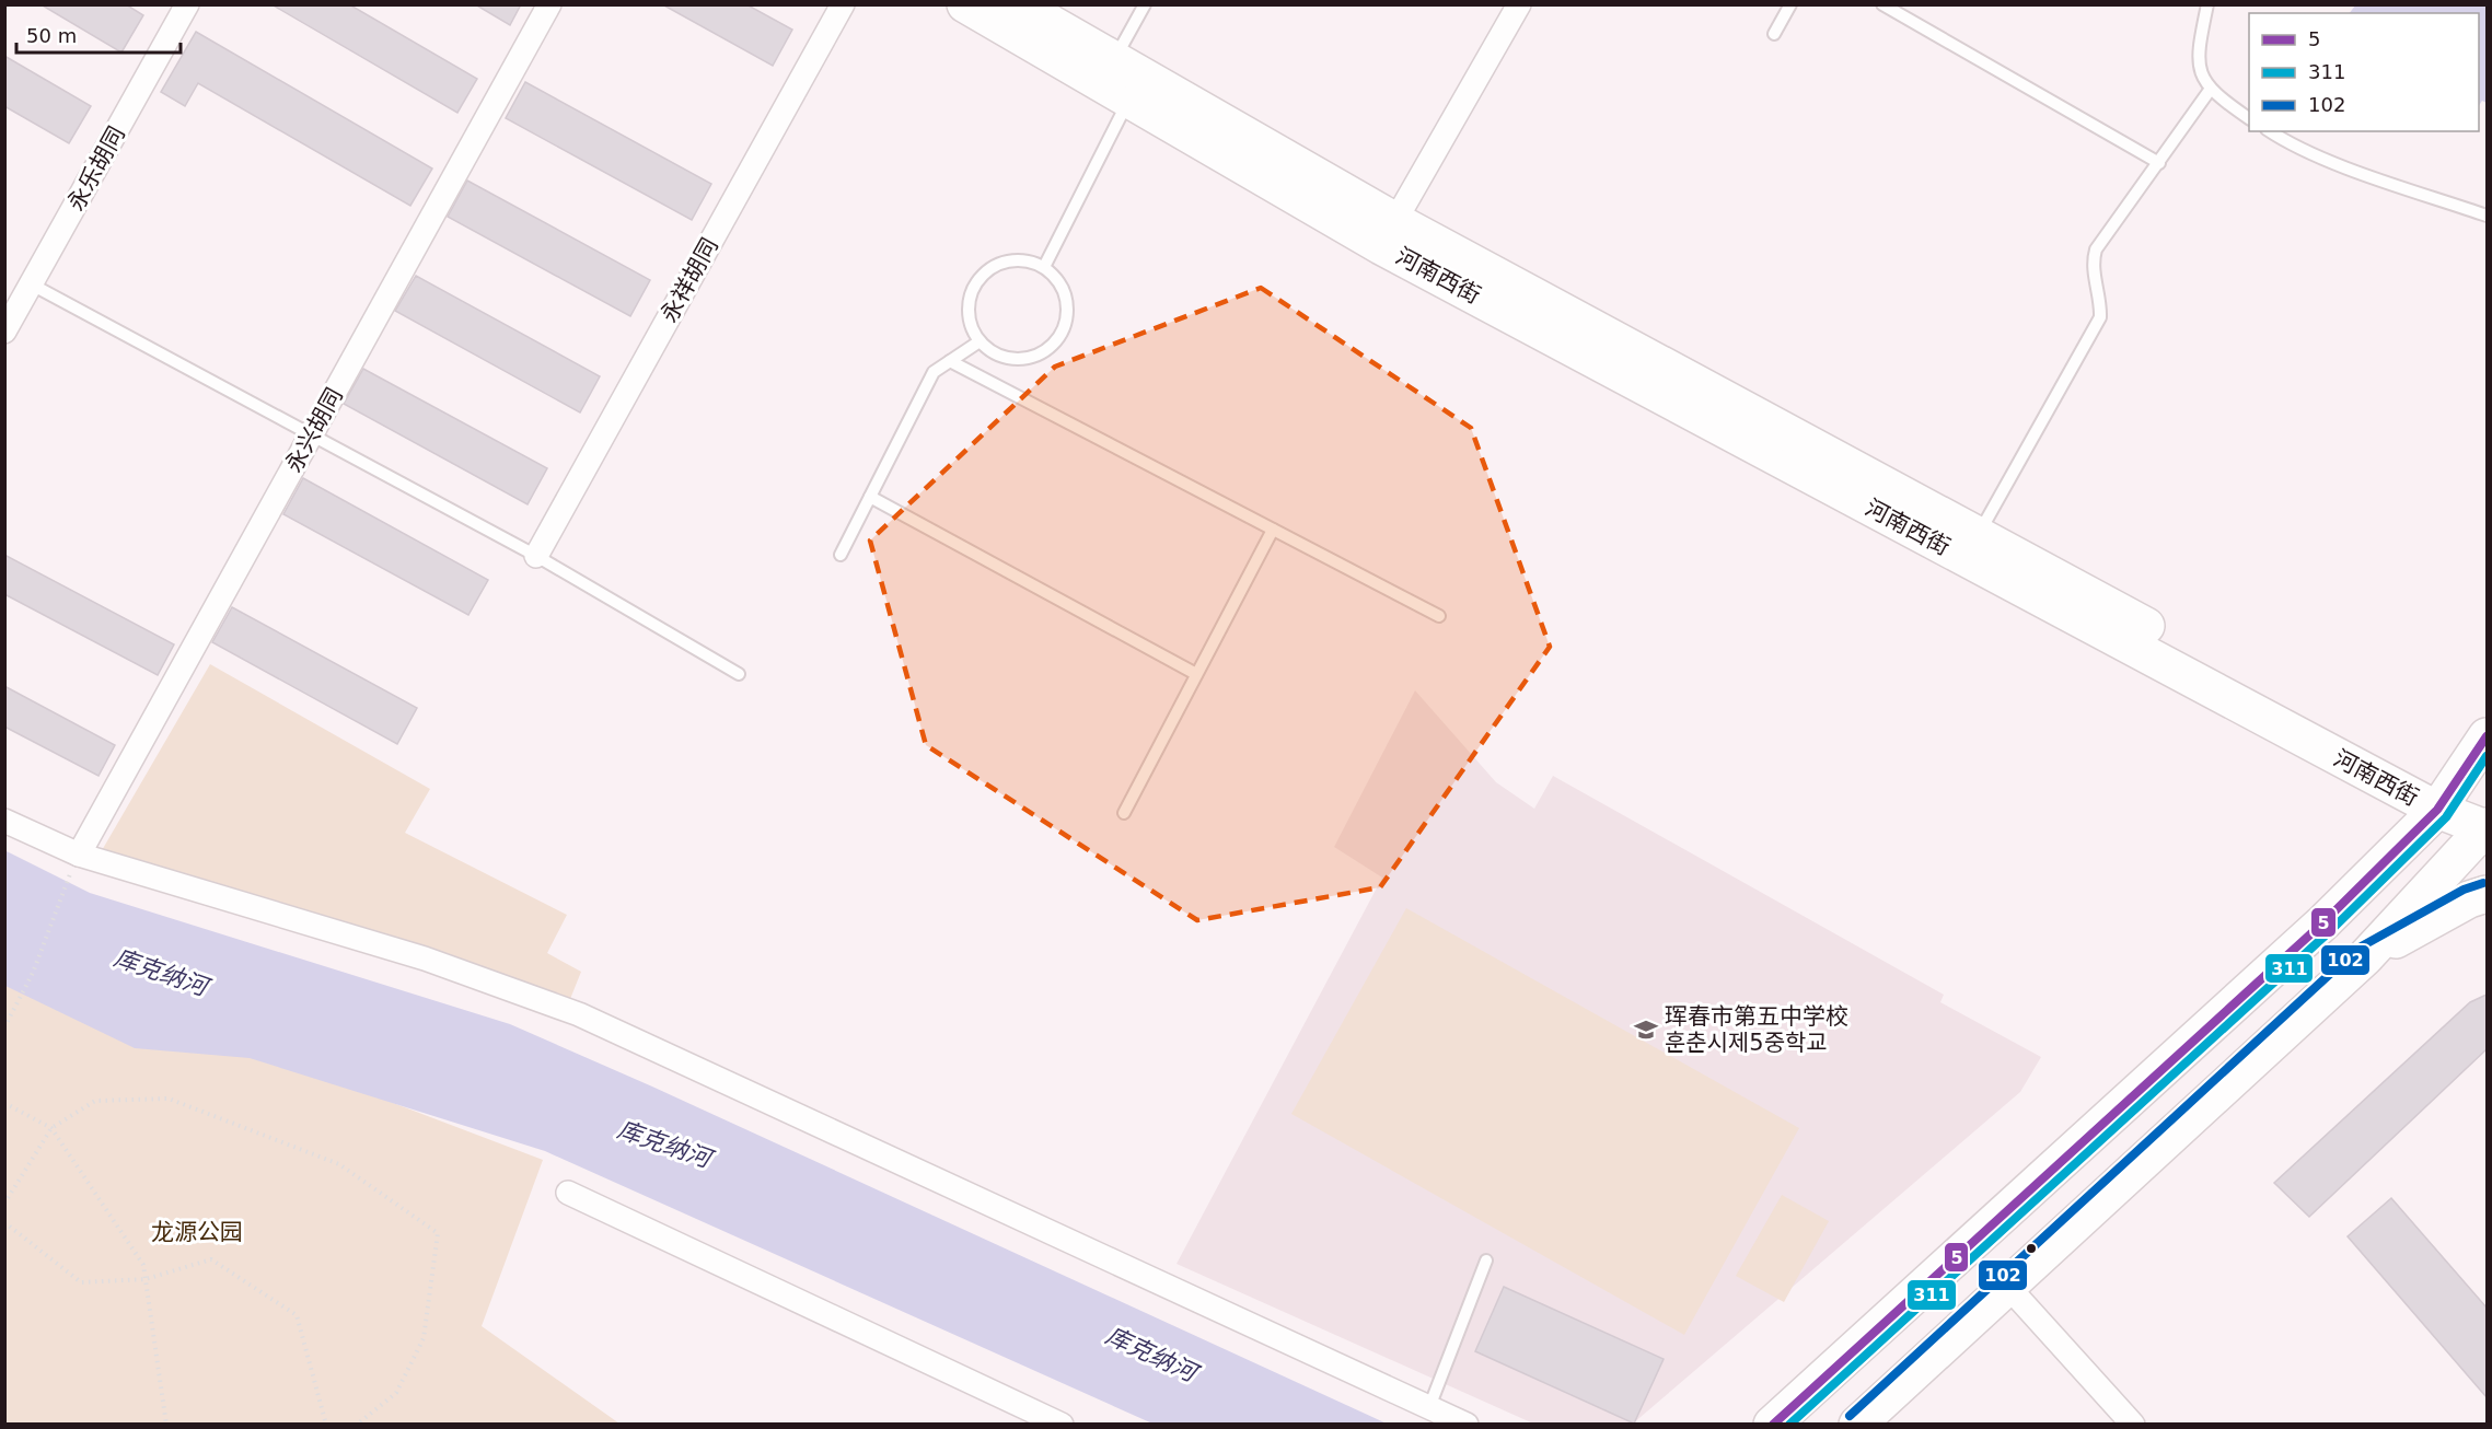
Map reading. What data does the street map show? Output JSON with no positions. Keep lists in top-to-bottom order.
{
  "streets": {
    "main road": ["河南西街"],
    "street": ["永乐胡同", "永祥胡同", "永兴胡同"]
  },
  "water": ["库克纳河"],
  "parks": ["龙源公园"],
  "places": {
    "school or university": ["珲春市第五中学校 훈춘시제5중학교"]
  },
  "lines": ["transit line 5", "transit line 311", "transit line 102"],
  "legend": ["5", "311", "102"],
  "scale_bar": "50 m"
}
